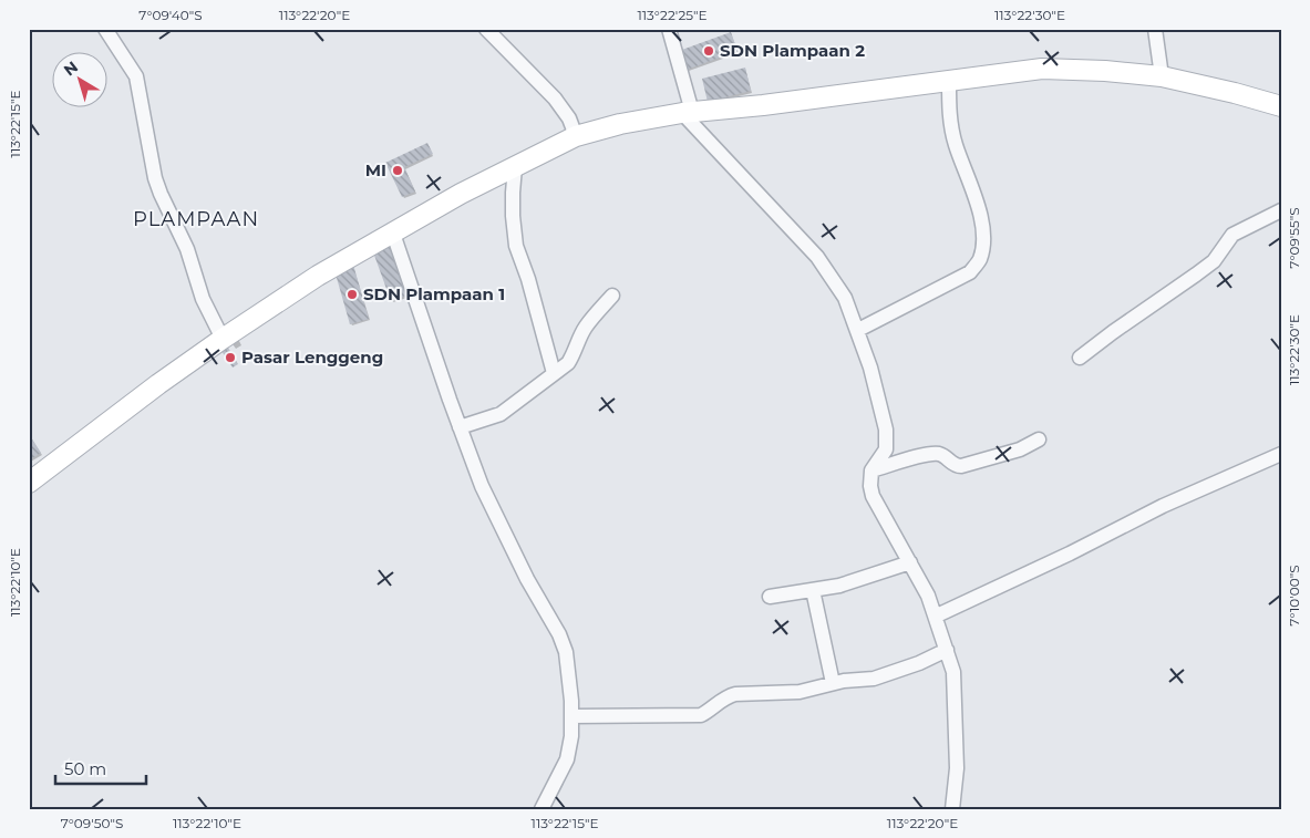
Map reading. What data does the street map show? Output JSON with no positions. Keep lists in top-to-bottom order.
{
  "districts": ["PLAMPAAN"],
  "places": [
    "SDN Plampaan 2",
    "MI",
    "SDN Plampaan 1",
    "Pasar Lenggeng"
  ],
  "scale_bar": "50 m",
  "north": "top left",
  "coordinates": [
    "7°09'40\"S",
    "113°22'20\"E",
    "113°22'25\"E",
    "113°22'30\"E",
    "113°22'15\"E",
    "7°09'55\"S",
    "113°22'10\"E",
    "7°10'00\"S",
    "7°09'50\"S"
  ]
}
